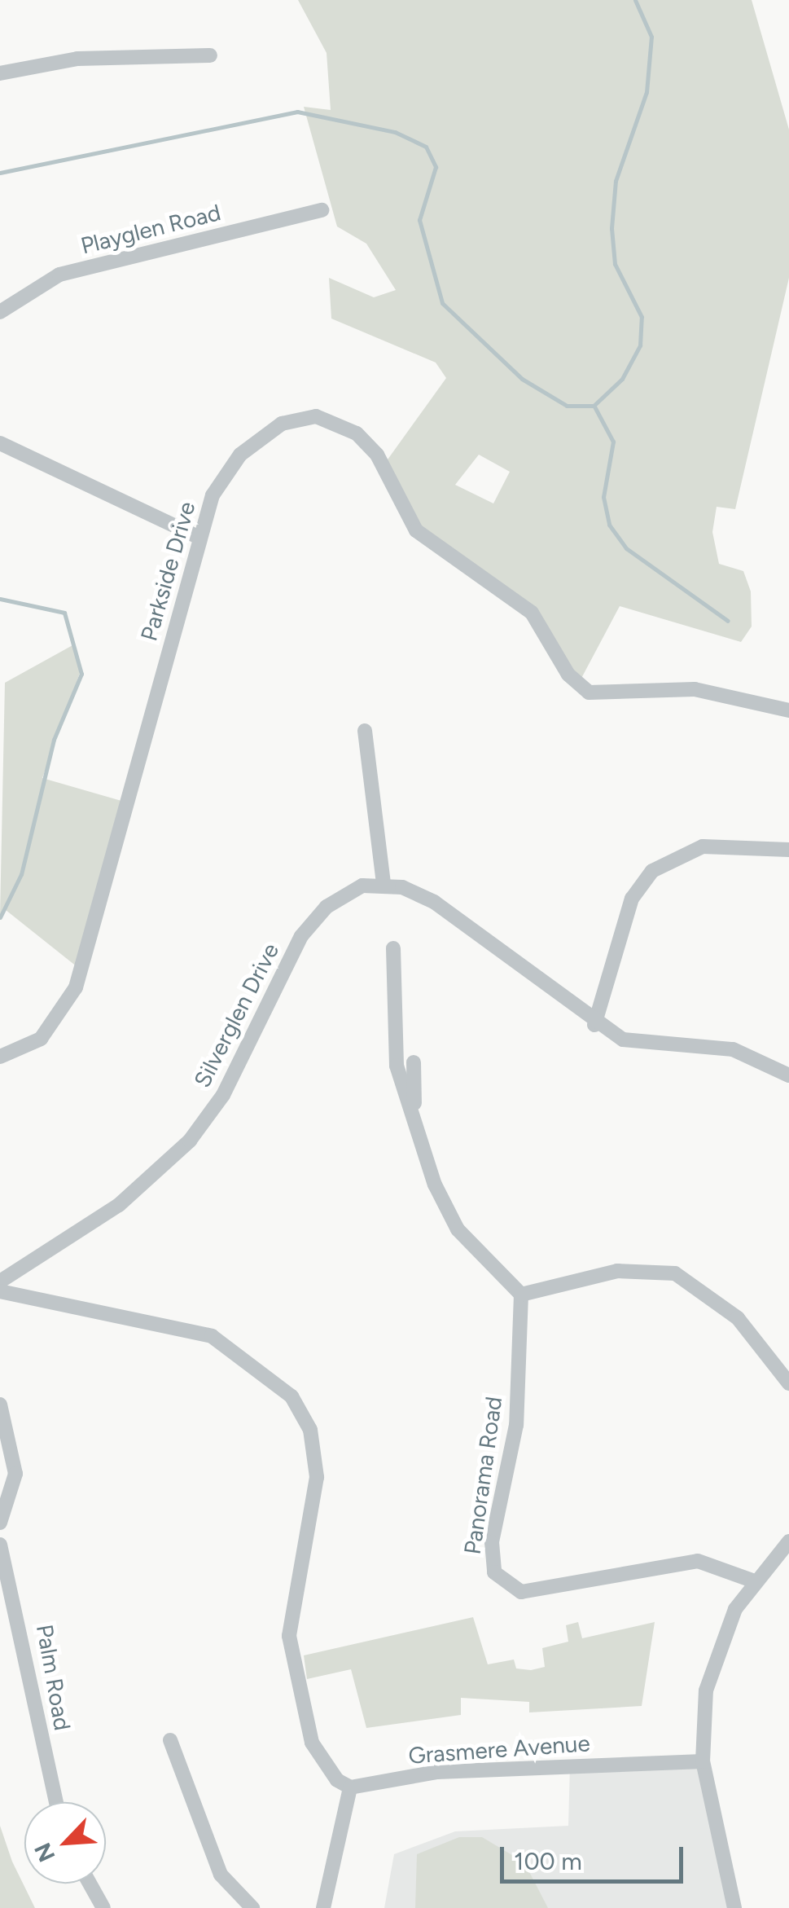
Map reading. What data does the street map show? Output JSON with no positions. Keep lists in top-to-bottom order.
{
  "streets": {
    "street": [
      "Playglen Road",
      "Parkside Drive",
      "Silverglen Drive",
      "Panorama Road",
      "Palm Road",
      "Grasmere Avenue"
    ]
  },
  "scale_bar": "100 m",
  "north": "bottom left"
}
